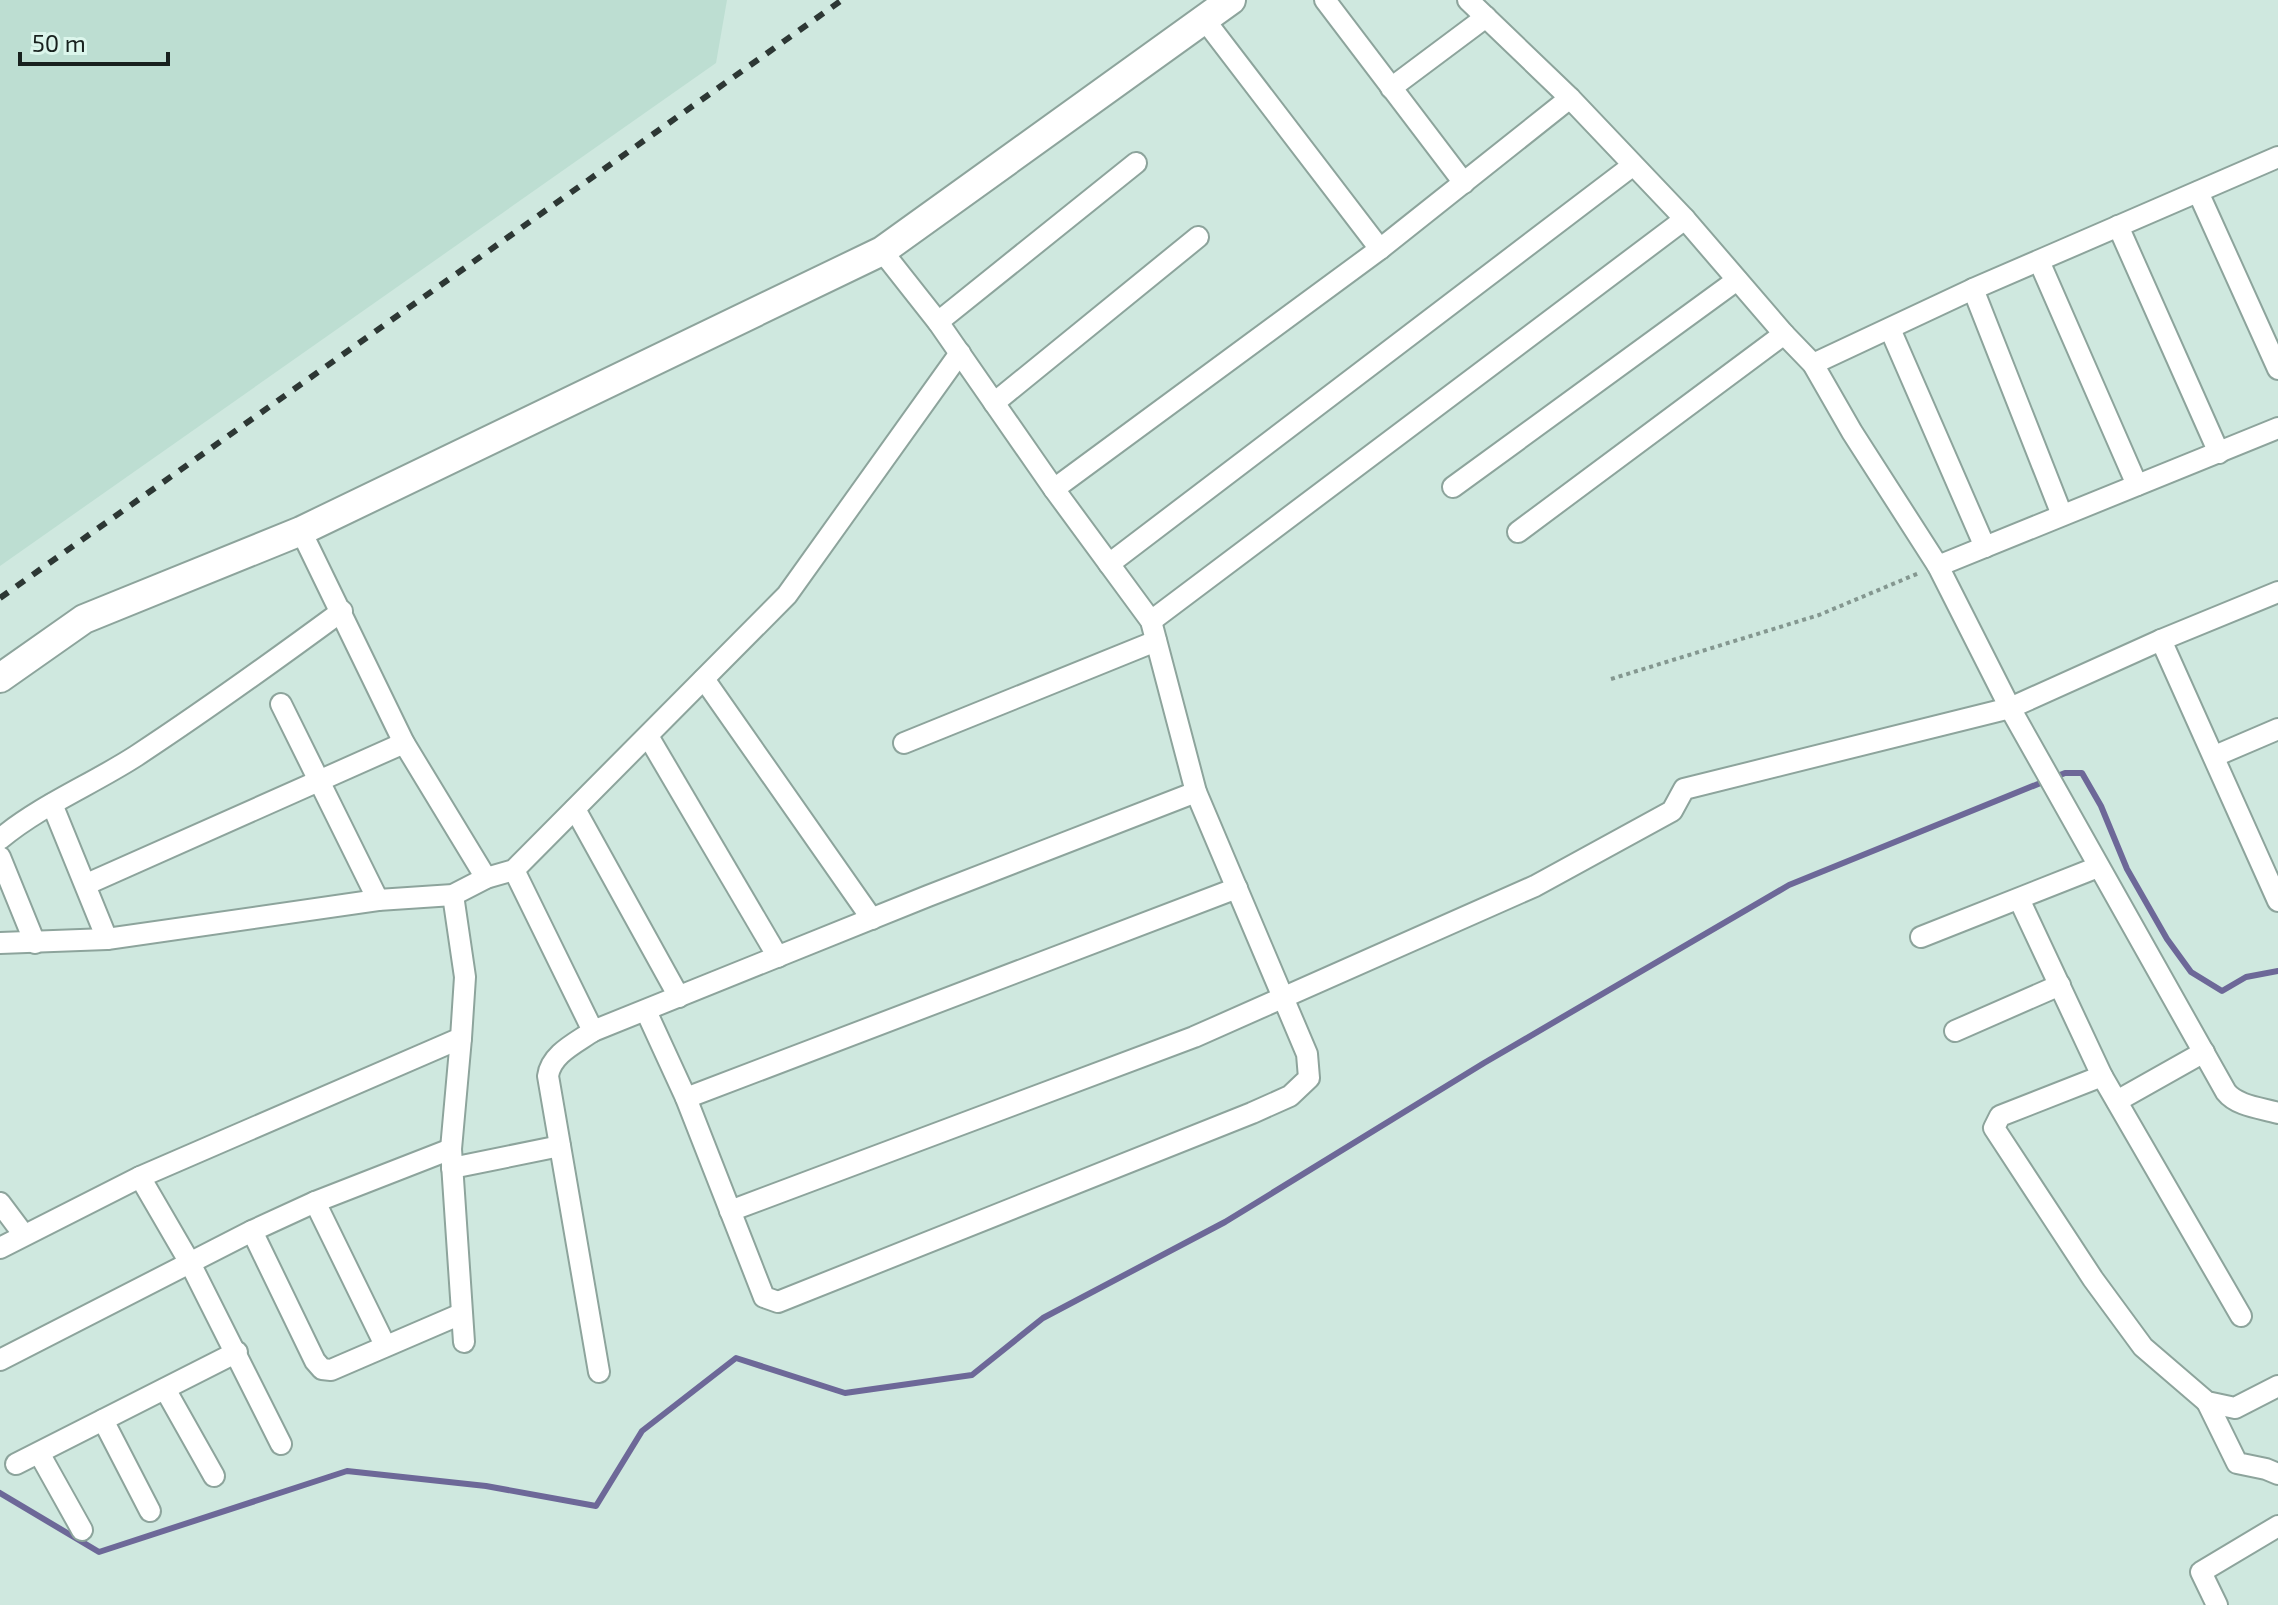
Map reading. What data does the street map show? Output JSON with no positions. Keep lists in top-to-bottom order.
{
  "scale_bar": "50 m"
}
